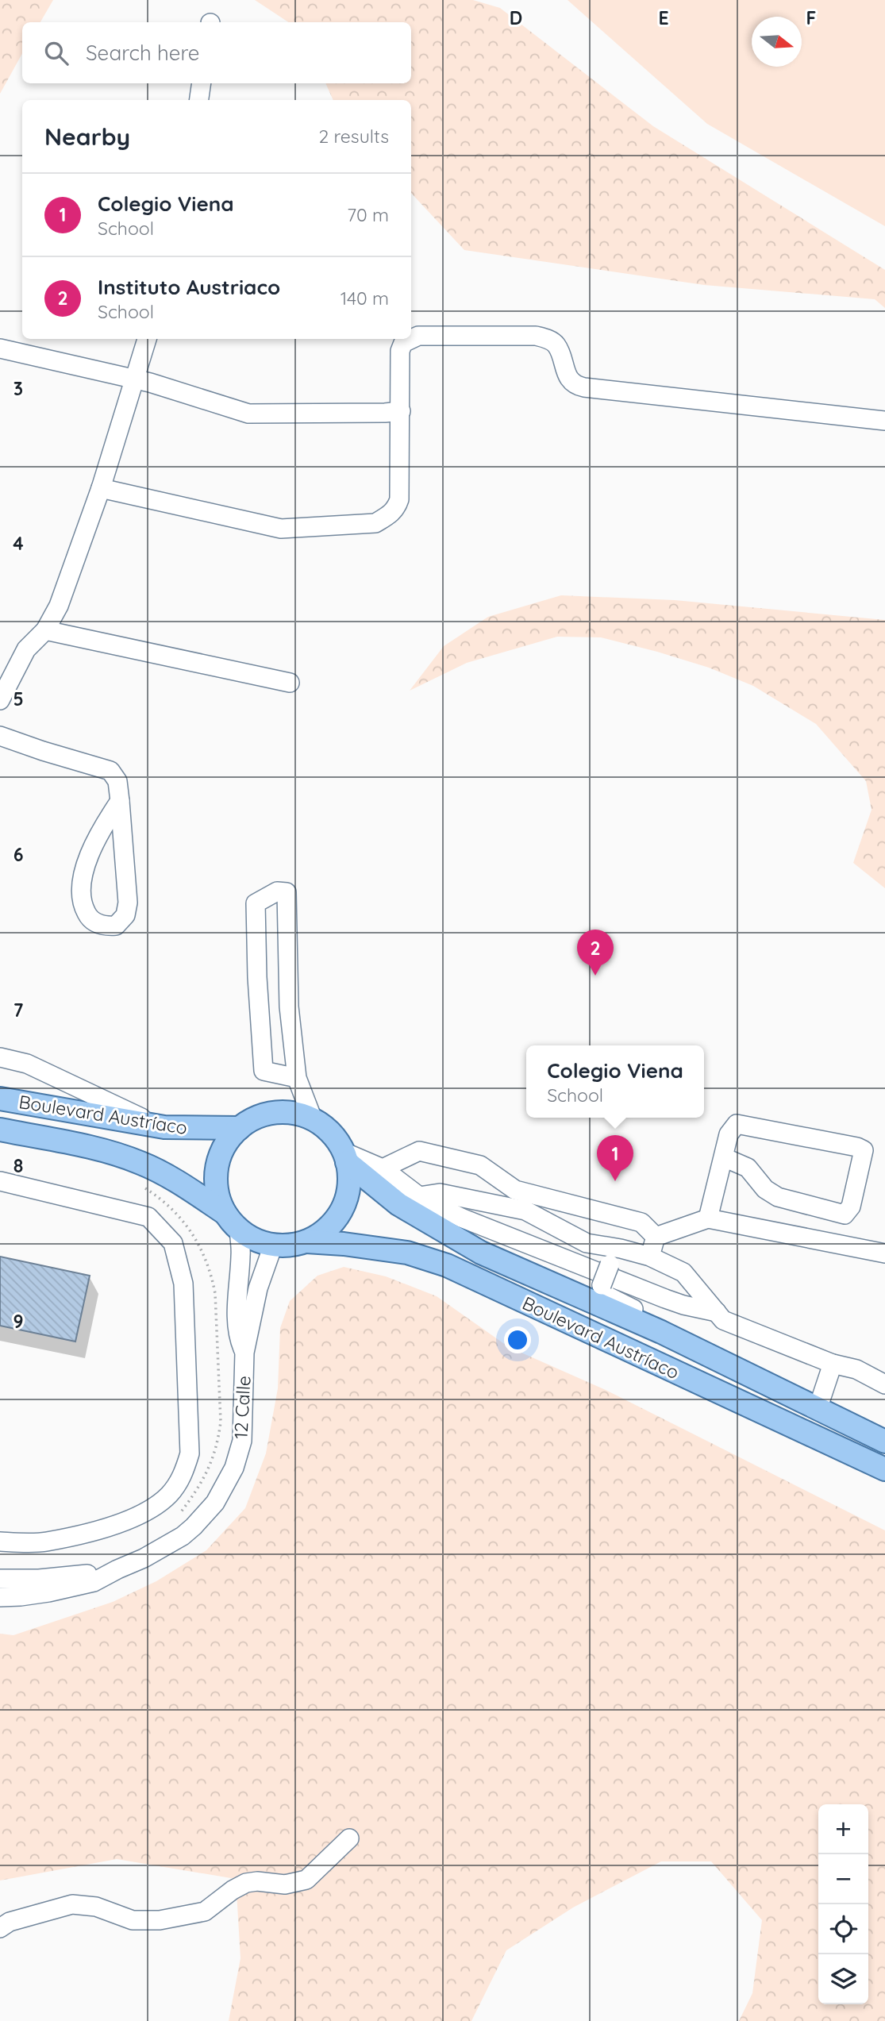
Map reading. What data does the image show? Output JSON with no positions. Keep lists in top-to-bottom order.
{
  "streets": {
    "main road": ["Boulevard Austríaco"],
    "street": ["12 Calle"]
  },
  "crossings": [
    ["Boulevard Austríaco", "12 Calle"]
  ],
  "north": "right",
  "page": {
    "search": "Search here",
    "heading": ["Nearby", "2 results"],
    "list": [
      {
        "mark": "1",
        "name": "Colegio Viena",
        "note": "School",
        "value": "70 m"
      },
      {
        "mark": "2",
        "name": "Instituto Austriaco",
        "note": "School",
        "value": "140 m"
      }
    ],
    "pins": ["2", "1"],
    "popup": ["Colegio Viena", "School"],
    "map_buttons": ["+", "−"]
  },
  "grid": {
    "columns": ["D", "E", "F"],
    "rows": [
      "3",
      "4",
      "5",
      "6",
      "7",
      "8",
      "9"
    ]
  }
}
